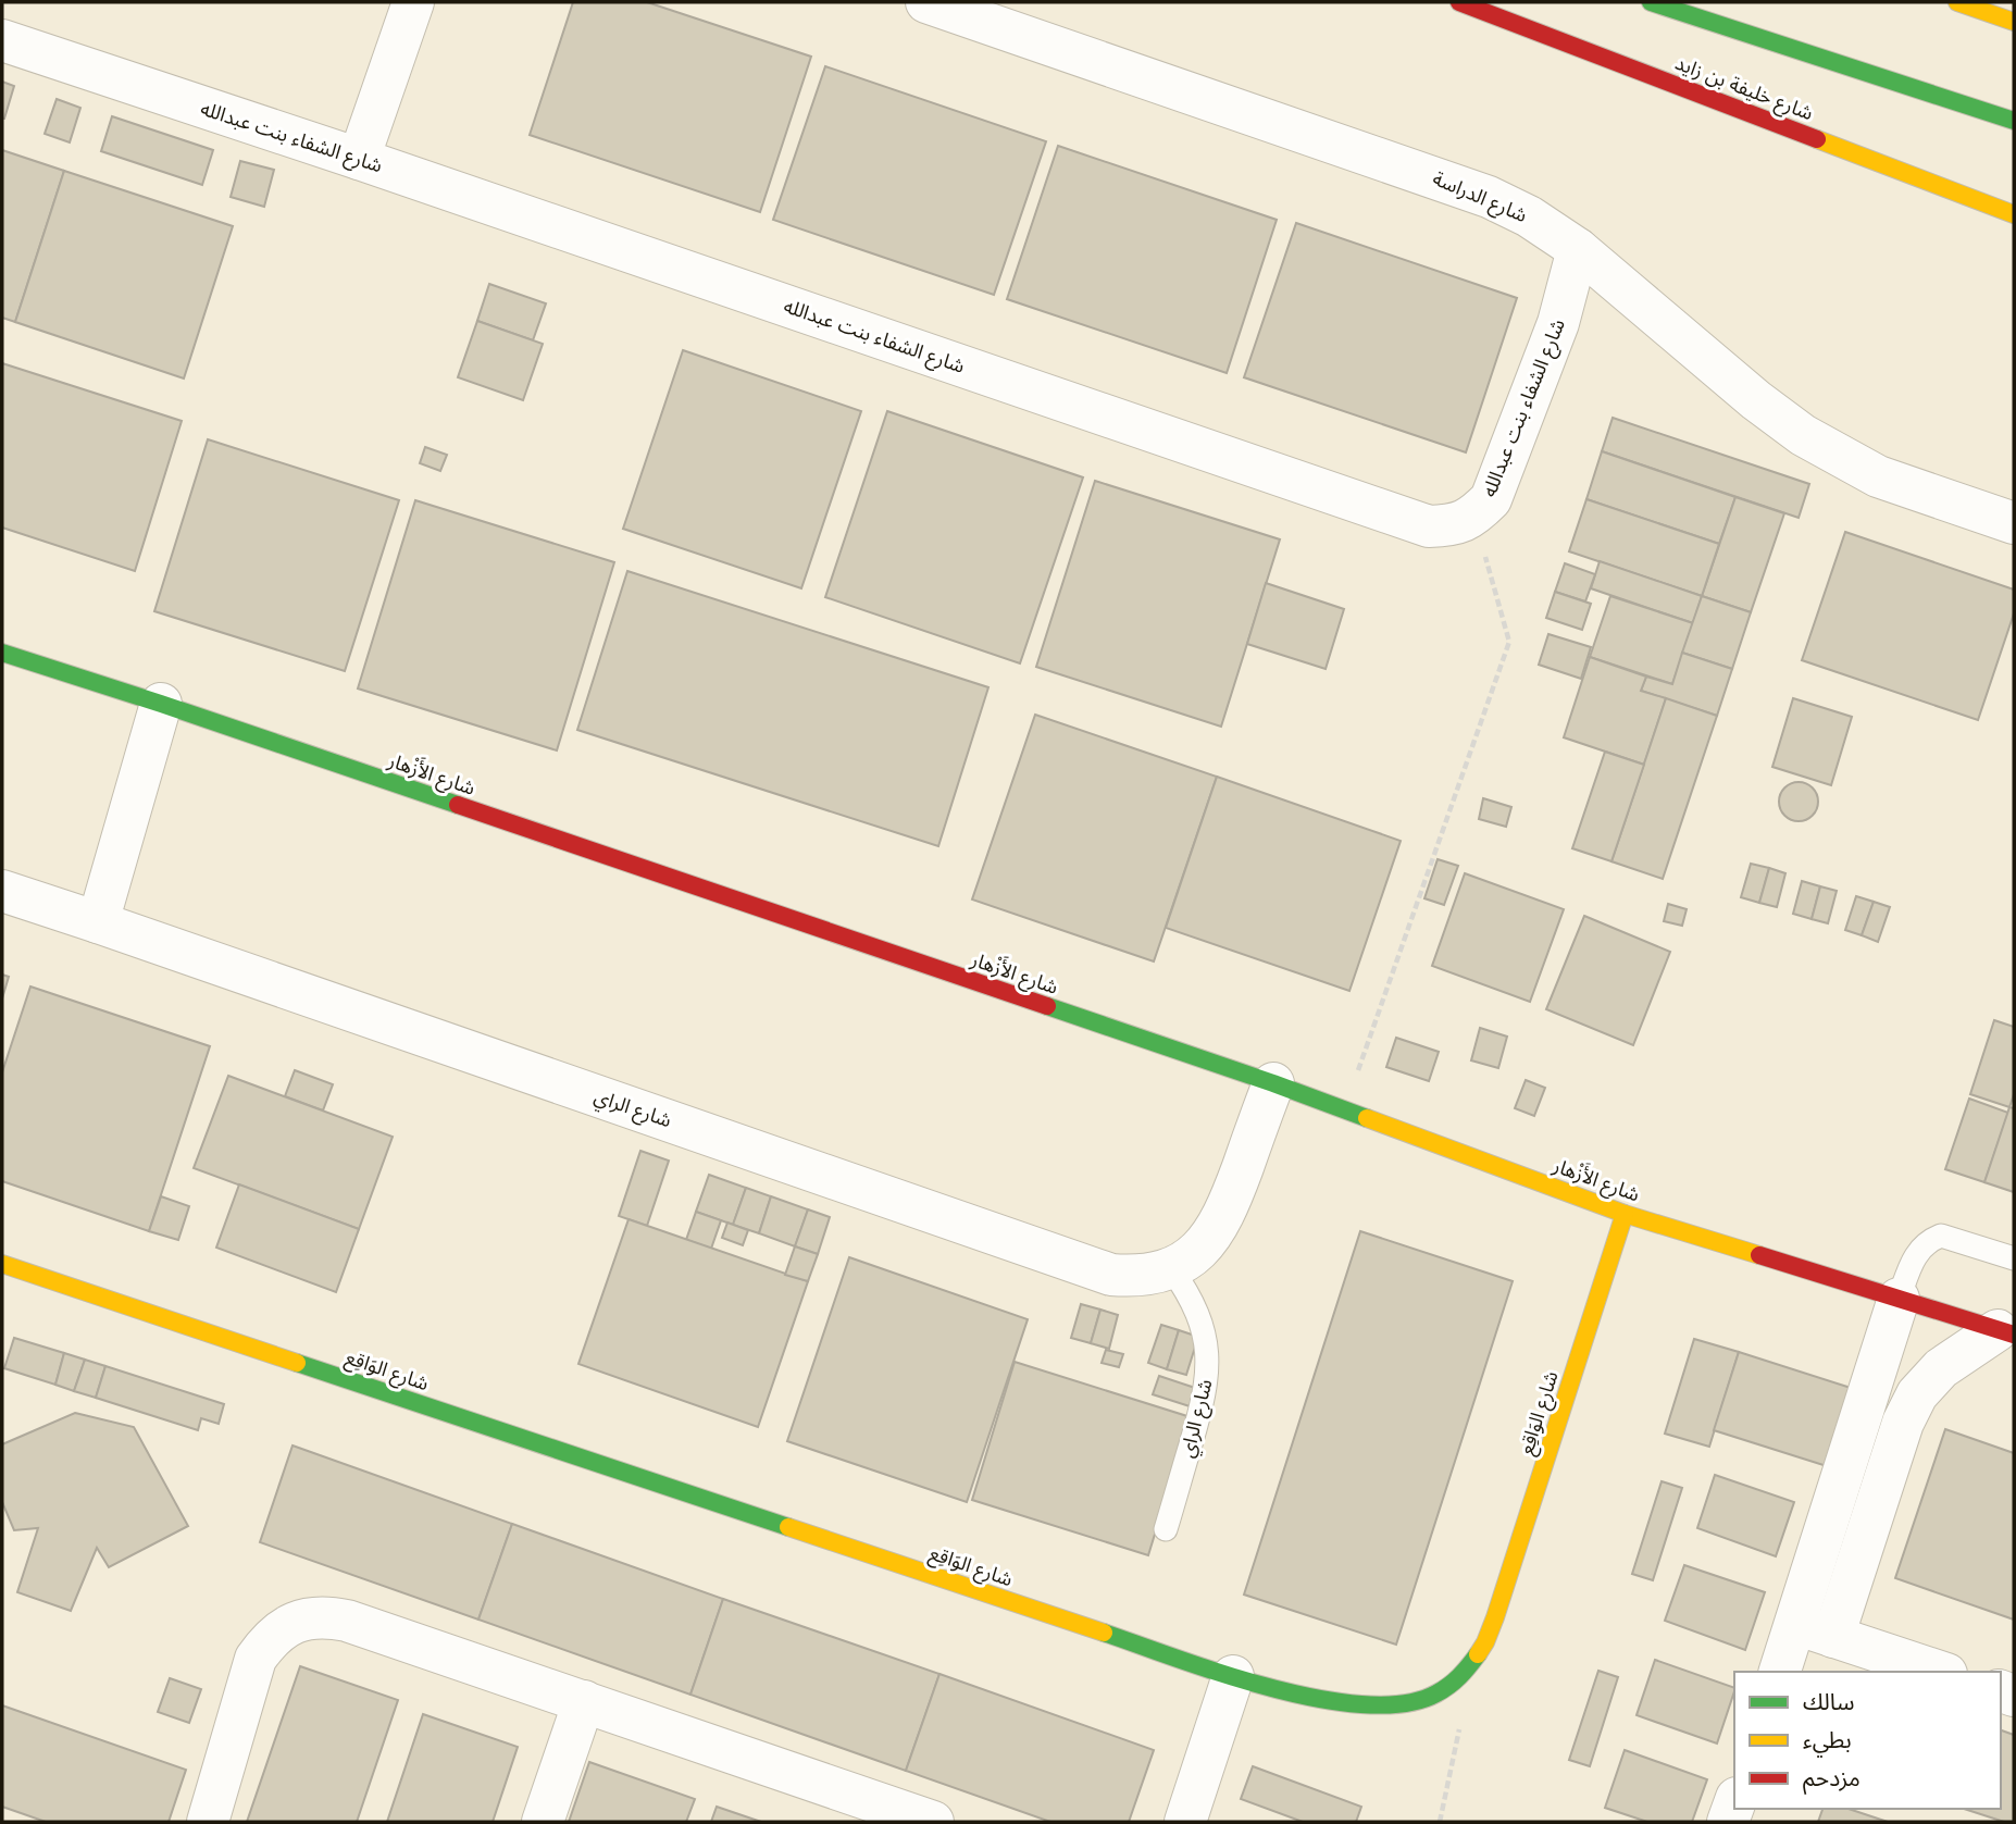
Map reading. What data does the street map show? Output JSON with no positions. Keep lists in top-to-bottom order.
{
  "streets": {
    "main road": ["شارع خليفة بن زايد", "شارع الأَزْهار", "شارع الوَاقِع"],
    "street": ["شارع الشفاء بنت عبدالله", "شارع الدراسة", "شارع الراي"]
  },
  "crossings": [
    ["شارع الشفاء بنت عبدالله", "شارع الدراسة"],
    ["شارع الأَزْهار", "شارع الراي"],
    ["شارع الأَزْهار", "شارع الوَاقِع"]
  ],
  "legend": ["سالك", "بطيء", "مزدحم"]
}
